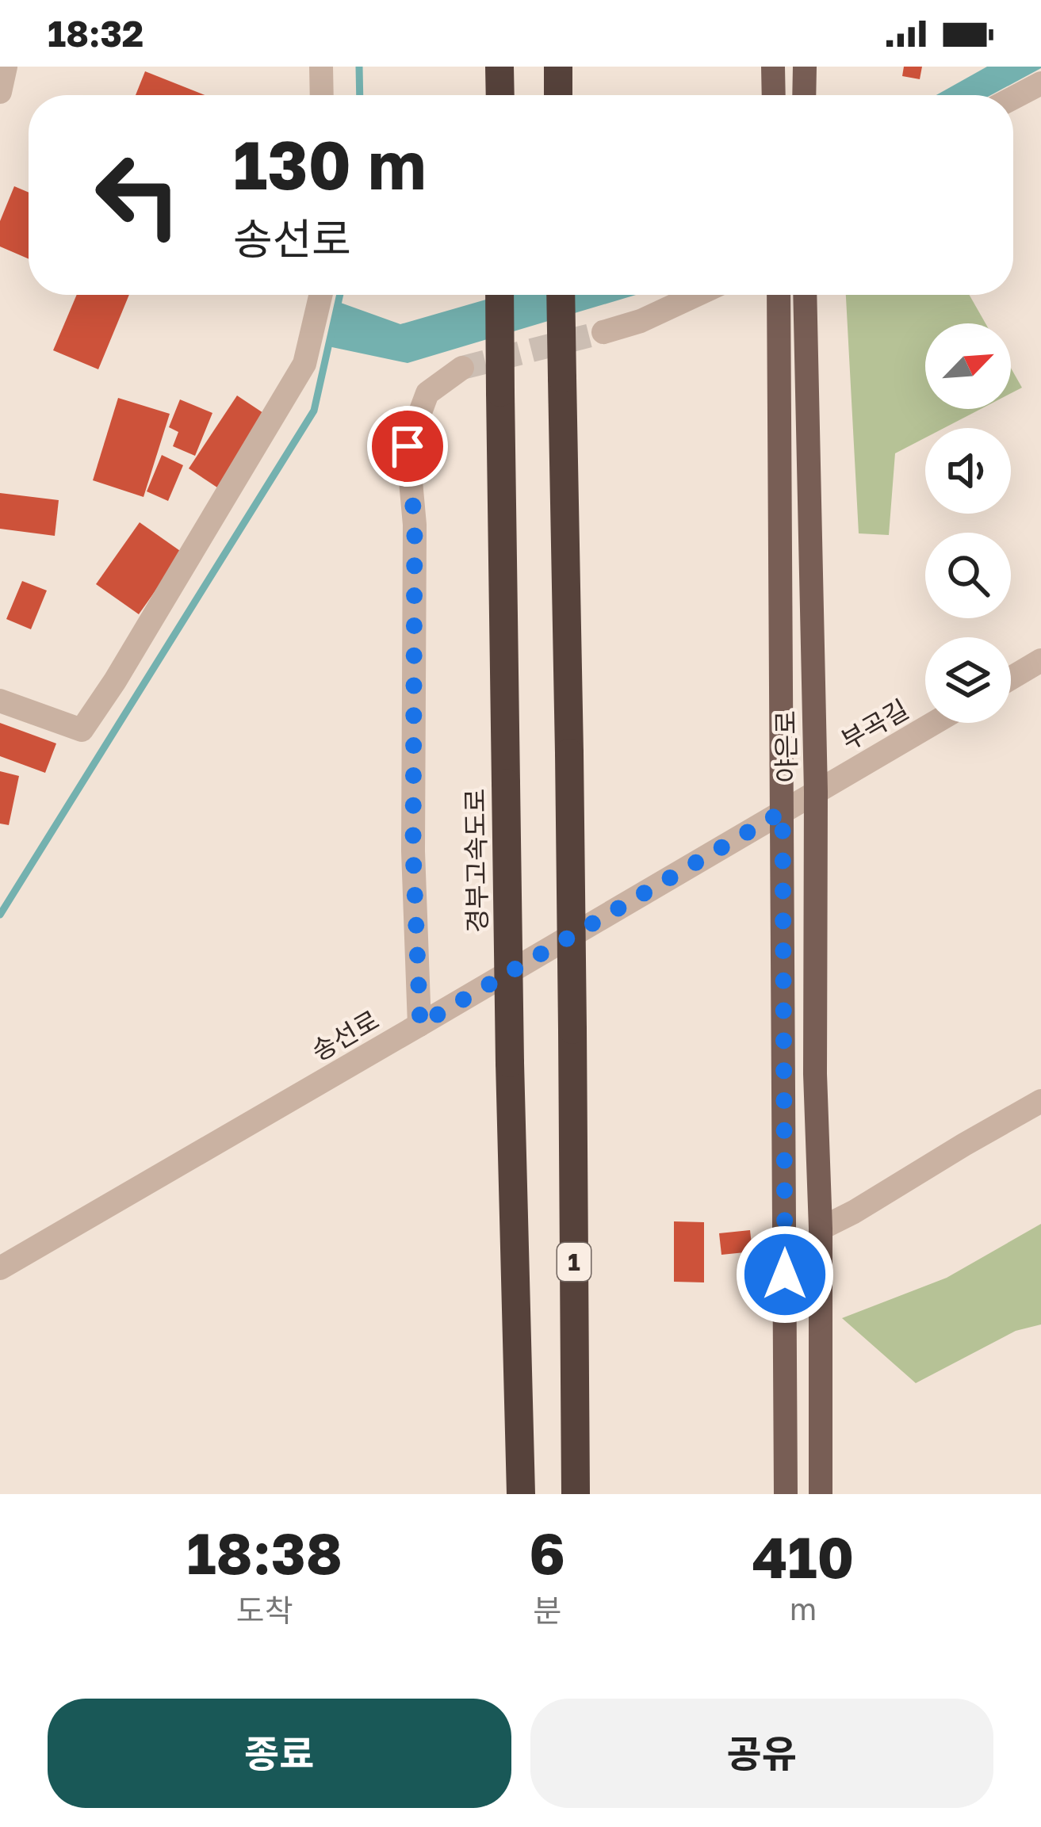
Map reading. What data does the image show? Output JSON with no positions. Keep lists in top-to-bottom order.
{
  "streets": {
    "highway": ["경부고속도로", "1"],
    "main road": ["야은로"],
    "street": ["부곡길", "송선로"]
  },
  "crossings": [
    ["부곡길", "야은로"],
    ["부곡길", "송선로"],
    ["야은로", "송선로"]
  ],
  "north": "top right",
  "page": {
    "status": "18:32",
    "turn": ["130 m", "송선로"],
    "eta": [
      "18:38",
      "도착",
      "6",
      "분",
      "410",
      "m"
    ],
    "buttons": ["종료", "공유"]
  }
}
